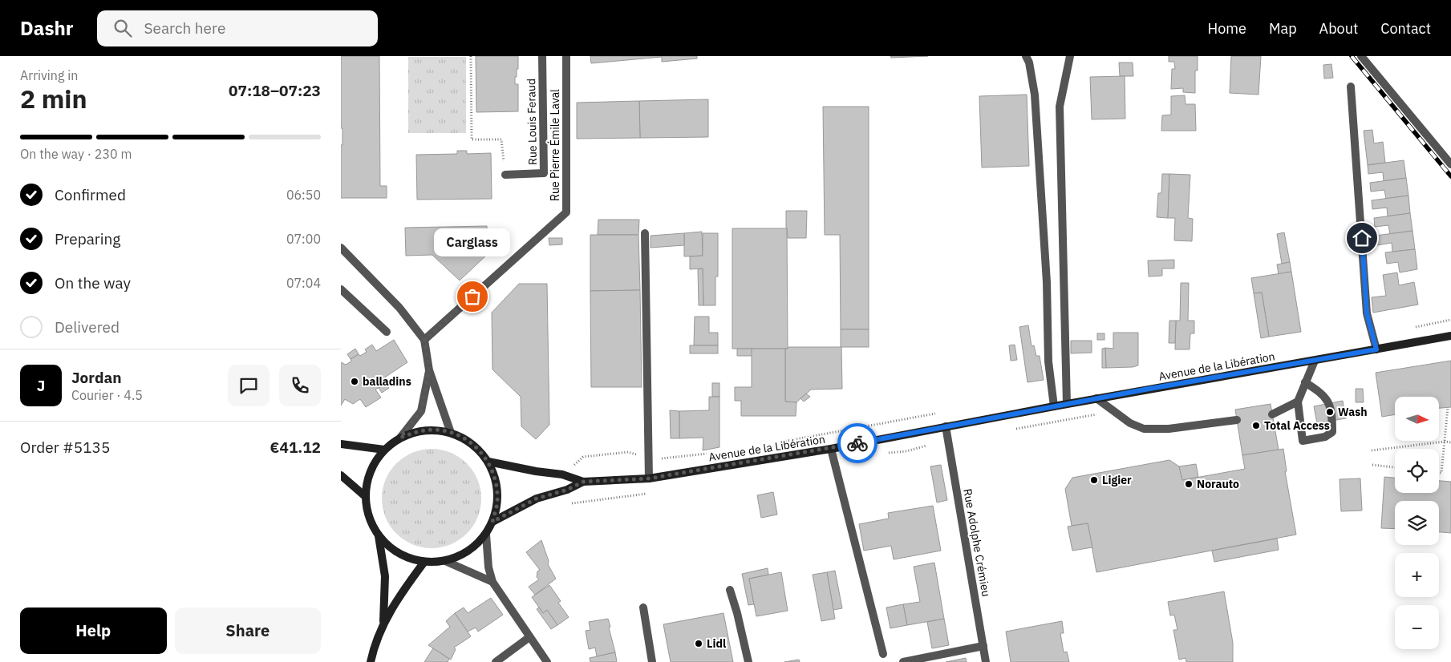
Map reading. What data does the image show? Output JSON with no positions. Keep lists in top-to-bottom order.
{
  "streets": {
    "main road": ["Avenue de la Libération"],
    "street": ["Rue Louis Feraud", "Rue Pierre Émile Laval", "Rue Adolphe Crémieu"]
  },
  "crossings": [
    ["Avenue de la Libération", "Rue Adolphe Crémieu"]
  ],
  "places": [
    "Carglass",
    "balladins",
    "Wash",
    "Total Access",
    "Ligier",
    "Norauto",
    "Lidl"
  ],
  "north": "right",
  "page": {
    "header": "Dashr",
    "search": "Search here",
    "nav": [
      "Home",
      "Map",
      "About",
      "Contact"
    ],
    "heading": ["2 min", "Arriving in", "07:18–07:23"],
    "panel": [
      "Jordan",
      "Courier · 4.5",
      "Order #5135",
      "€41.12"
    ],
    "bar": "On the way · 230 m",
    "list": [
      ["Confirmed", "06:50"],
      ["Preparing", "07:00"],
      ["On the way", "07:04"],
      "Delivered"
    ],
    "bubble": "Carglass",
    "round": "J",
    "map_buttons": ["+", "−"],
    "buttons": ["Help", "Share"]
  }
}
